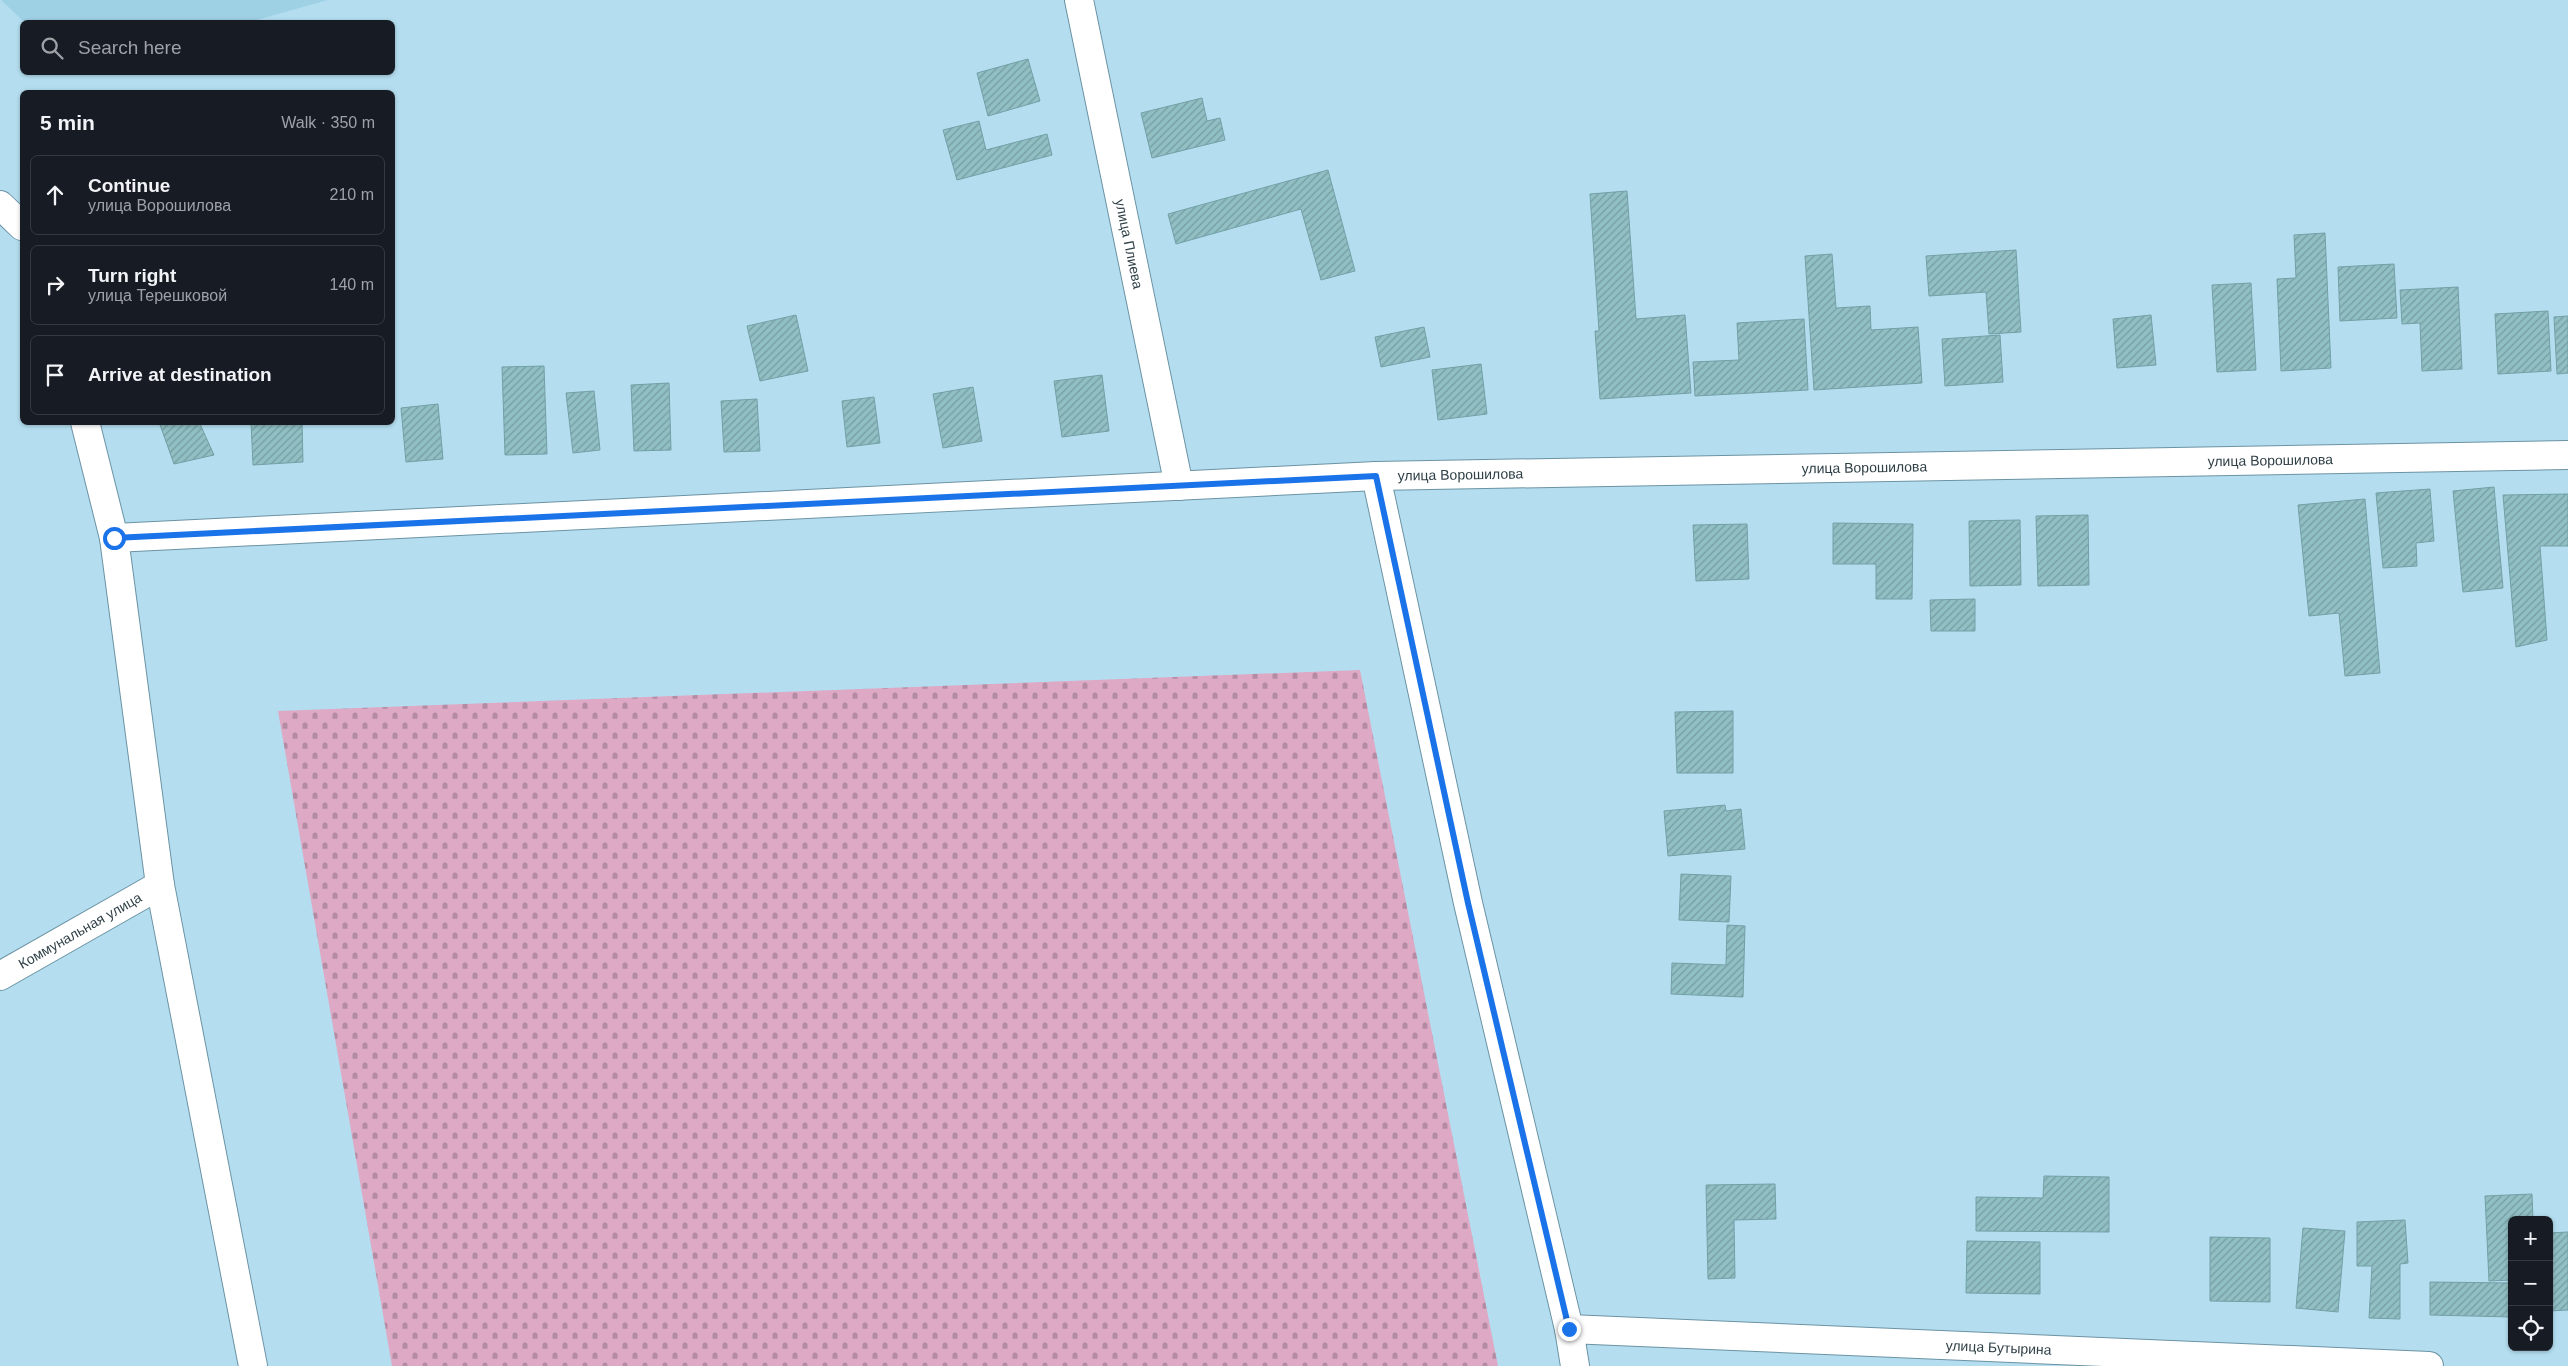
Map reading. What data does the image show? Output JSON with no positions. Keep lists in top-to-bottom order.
{
  "streets": {
    "street": [
      "улица Плиева",
      "улица Ворошилова",
      "Коммунальная улица",
      "улица Бутырина"
    ]
  },
  "crossings": [
    ["улица Плиева", "улица Ворошилова"]
  ],
  "page": {
    "search": "Search here",
    "heading": ["5 min", "Walk · 350 m"],
    "list": [
      ["Continue", "улица Ворошилова", "210 m"],
      ["Turn right", "улица Терешковой", "140 m"],
      "Arrive at destination"
    ],
    "map_buttons": ["+", "−"]
  }
}
